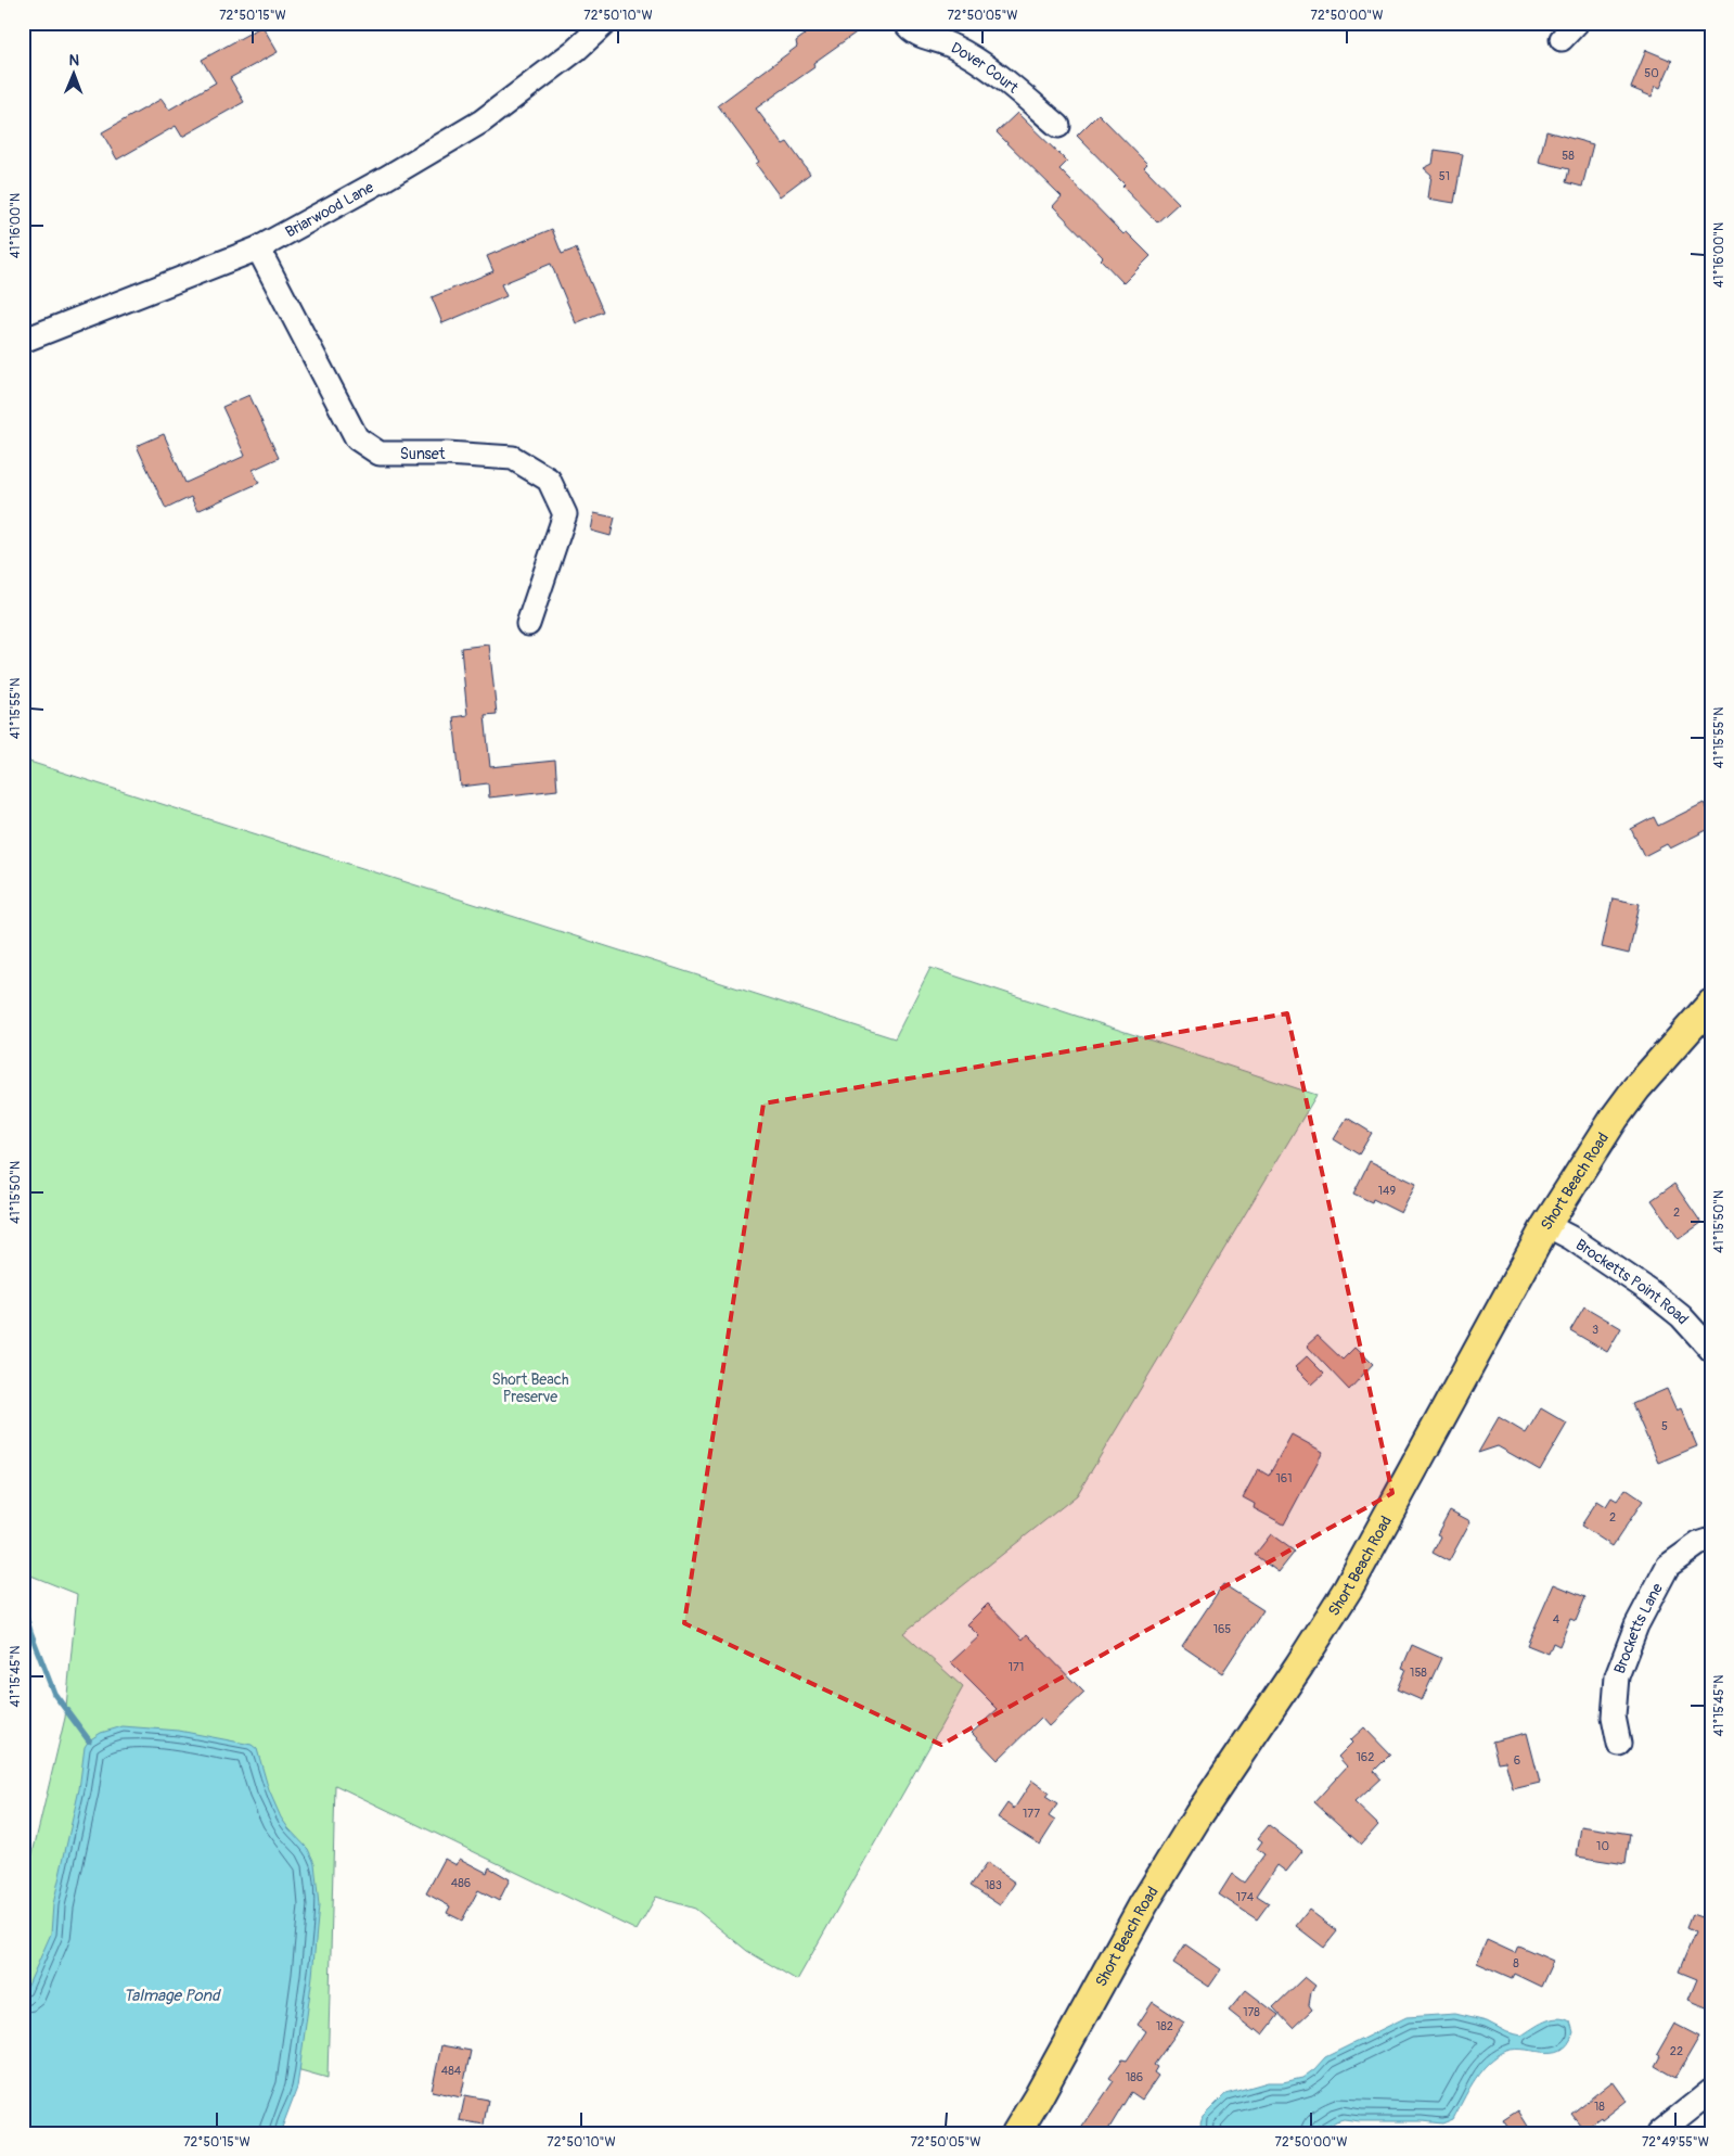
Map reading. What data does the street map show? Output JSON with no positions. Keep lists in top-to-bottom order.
{
  "streets": {
    "main road": ["Short Beach Road"],
    "street": [
      "Dover Court",
      "Briarwood Lane",
      "Sunset",
      "Brocketts Point Road",
      "Brocketts Lane"
    ]
  },
  "crossings": [
    ["Briarwood Lane", "Sunset"],
    ["Short Beach Road", "Brocketts Point Road"]
  ],
  "water": ["Talmage Pond"],
  "parks": ["Short Beach Preserve"],
  "house_numbers": [
    "50",
    "58",
    "51",
    "149",
    "2",
    "3",
    "5",
    "161",
    "2",
    "4",
    "165",
    "171",
    "158",
    "162",
    "6",
    "177",
    "10",
    "486",
    "183",
    "174",
    "8",
    "178",
    "182",
    "22",
    "484",
    "186",
    "18"
  ],
  "north": "top",
  "coordinates": [
    "72°50'15\"W",
    "72°50'10\"W",
    "72°50'05\"W",
    "72°50'00\"W",
    "41°16'00\"N",
    "41°15'55\"N",
    "41°15'50\"N",
    "41°15'45\"N",
    "72°49'55\"W"
  ]
}
